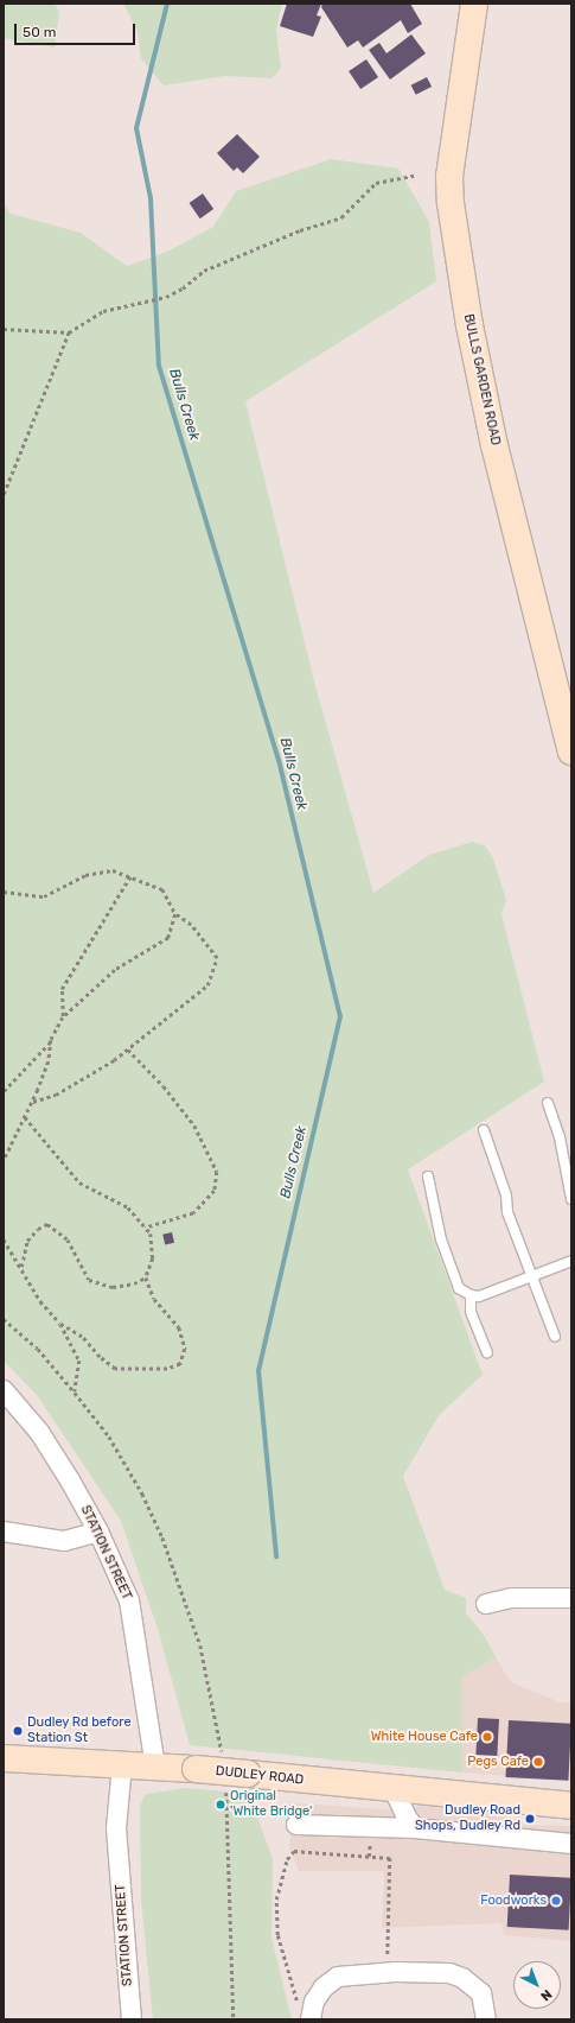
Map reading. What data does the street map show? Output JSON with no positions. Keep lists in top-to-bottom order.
{
  "streets": {
    "main road": ["BULLS GARDEN ROAD", "DUDLEY ROAD"],
    "street": ["STATION STREET"]
  },
  "crossings": [
    ["STATION STREET", "DUDLEY ROAD"]
  ],
  "water": ["Bulls Creek"],
  "places": [
    "Dudley Rd before Station St",
    "White House Cafe",
    "Pegs Cafe",
    "Original 'White Bridge'",
    "Dudley Road Shops, Dudley Rd",
    "Foodworks"
  ],
  "scale_bar": "50 m",
  "north": "bottom right"
}
